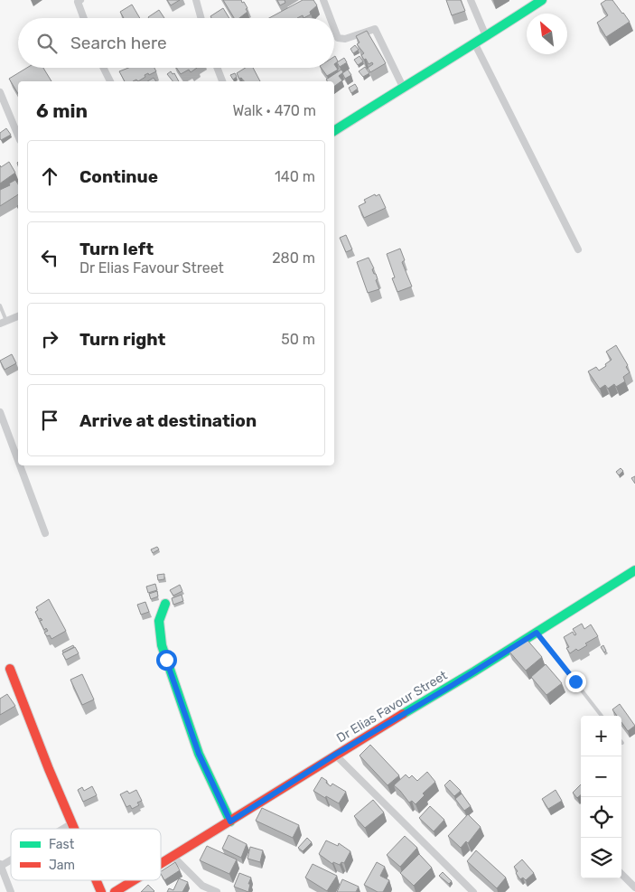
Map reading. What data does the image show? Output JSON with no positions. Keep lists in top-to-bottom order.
{
  "streets": {
    "street": ["Dr Elias Favour Street"]
  },
  "legend": ["Fast", "Jam"],
  "north": "top left",
  "page": {
    "search": "Search here",
    "heading": ["6 min", "Walk · 470 m"],
    "list": [
      ["Continue", "140 m"],
      ["Turn left", "Dr Elias Favour Street", "280 m"],
      ["Turn right", "50 m"],
      "Arrive at destination"
    ],
    "map_buttons": ["+", "−"]
  }
}
